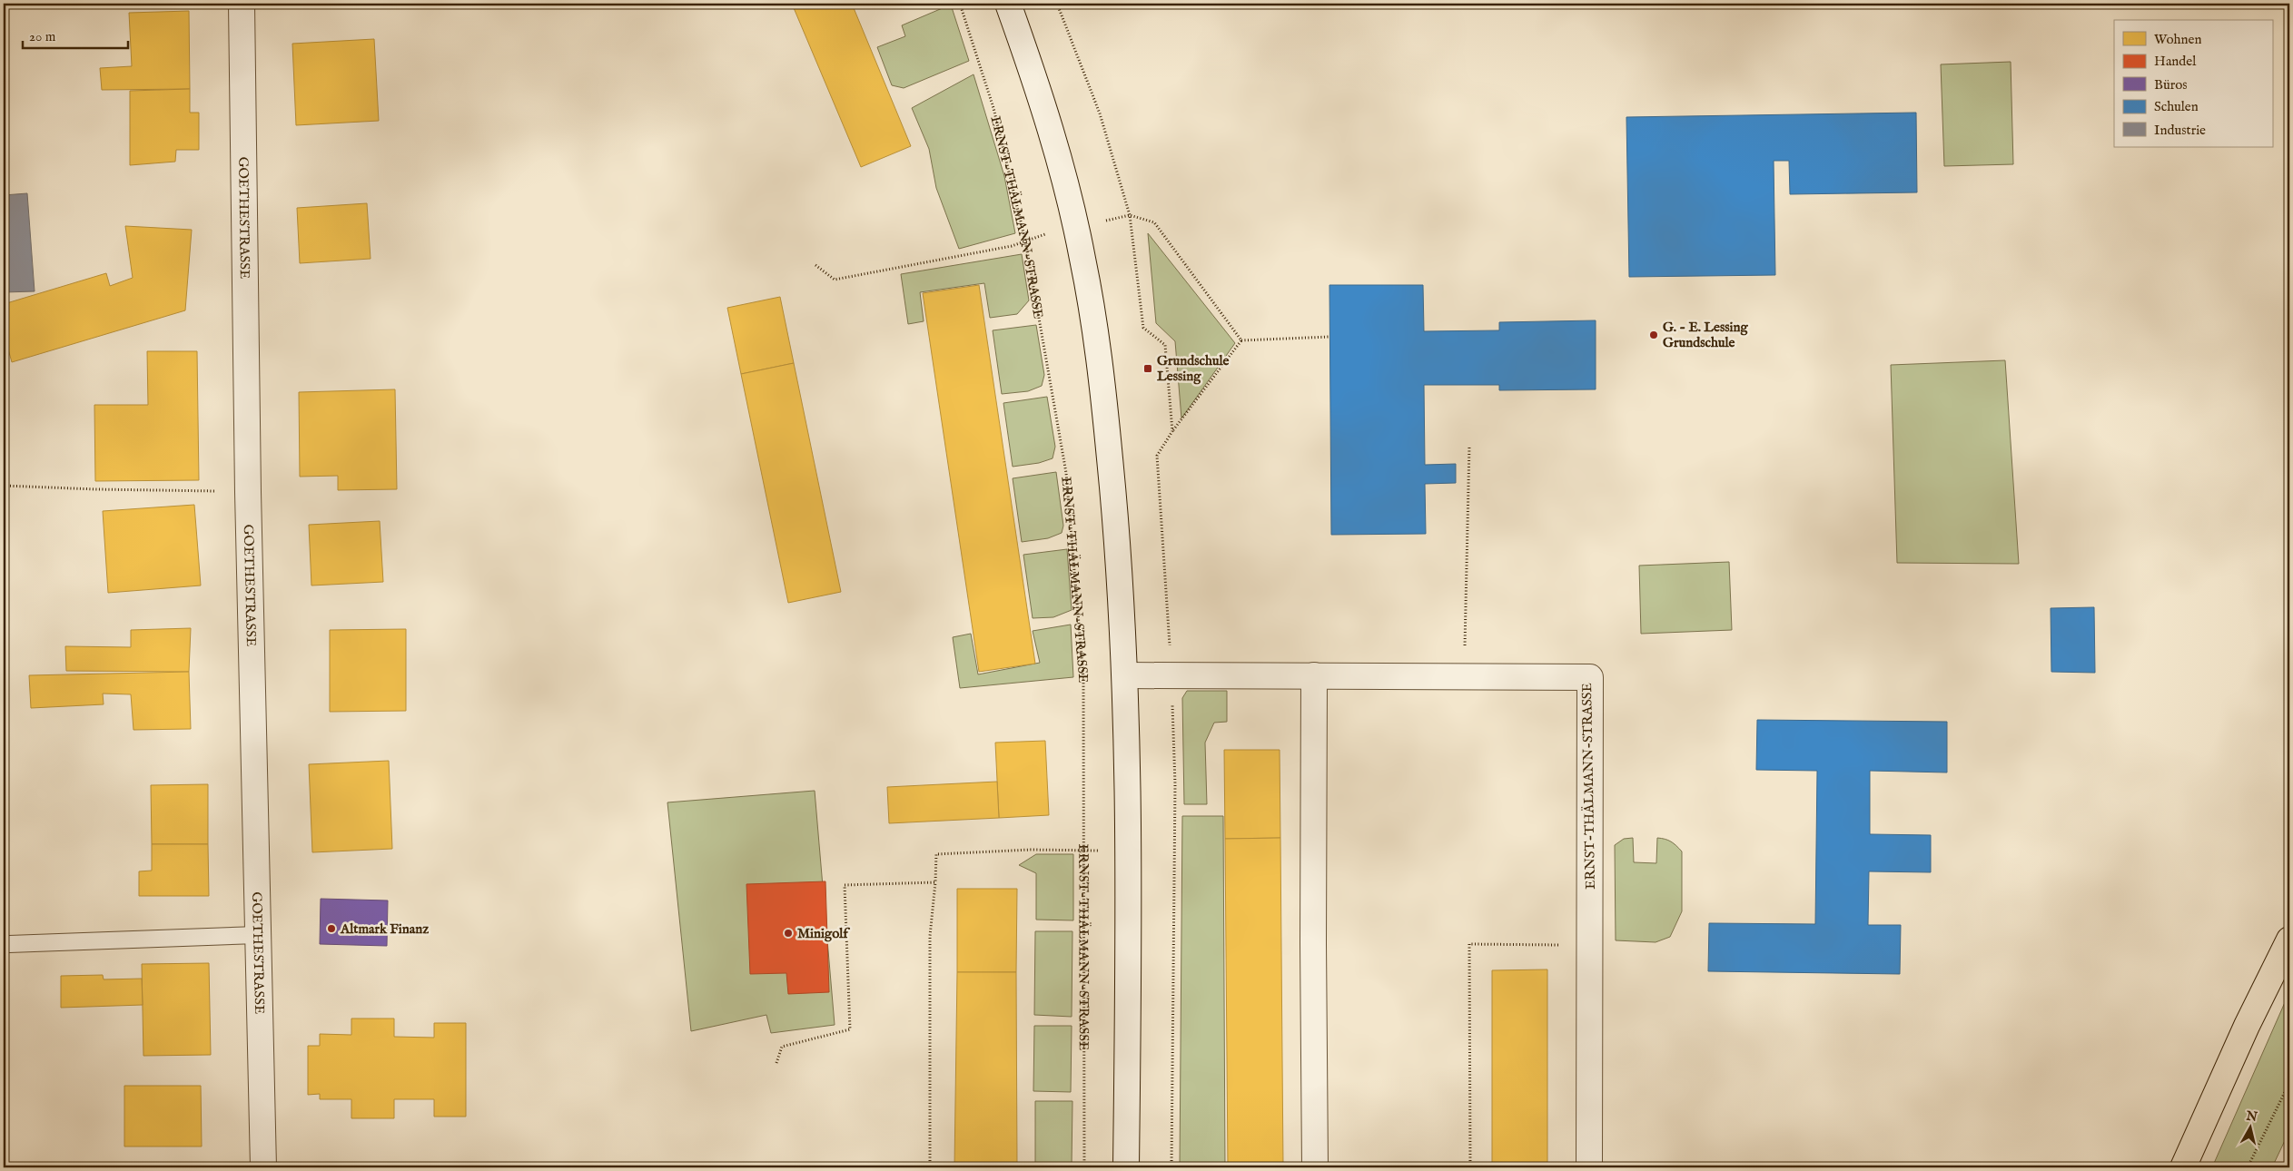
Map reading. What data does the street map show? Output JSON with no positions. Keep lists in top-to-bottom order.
{
  "streets": {
    "street": ["ERNST-THÄLMANN-STRASSE", "GOETHESTRASSE"]
  },
  "places": {
    "other": ["G. - E. Lessing Grundschule", "Altmark Finanz", "Minigolf"],
    "transit": ["Grundschule Lessing"]
  },
  "legend": [
    "Wohnen",
    "Handel",
    "Büros",
    "Schulen",
    "Industrie"
  ],
  "scale_bar": "20 m",
  "north": "top"
}
